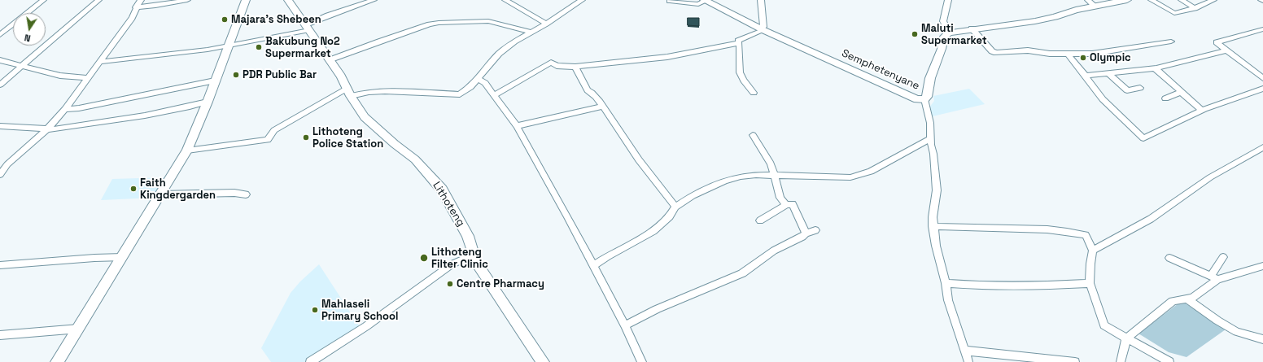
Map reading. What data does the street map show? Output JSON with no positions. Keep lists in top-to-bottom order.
{
  "streets": {
    "main road": ["Semphetenyane", "Lithoteng"]
  },
  "places": [
    "Majara's Shebeen",
    "Maluti Supermarket",
    "Bakubung No2 Supermarket",
    "Olympic",
    "PDR Public Bar",
    "Lithoteng Police Station",
    "Faith Kingdergarden",
    "Lithoteng Filter Clinic",
    "Centre Pharmacy",
    "Mahlaseli Primary School"
  ],
  "north": "bottom"
}
